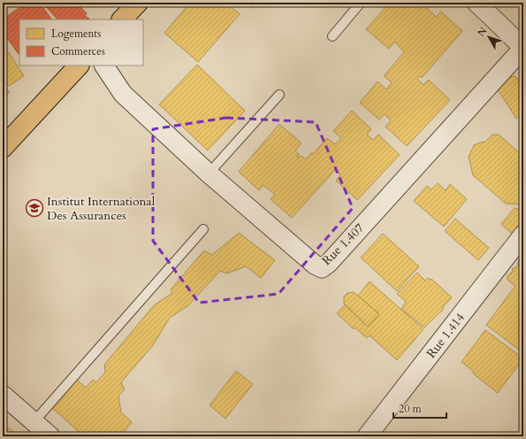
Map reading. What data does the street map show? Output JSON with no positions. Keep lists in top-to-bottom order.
{
  "streets": {
    "street": ["Rue 1.407", "Rue 1.414"]
  },
  "places": {
    "school or university": ["Institut International Des Assurances"]
  },
  "legend": ["Logements", "Commerces"],
  "scale_bar": "20 m",
  "north": "top left"
}
